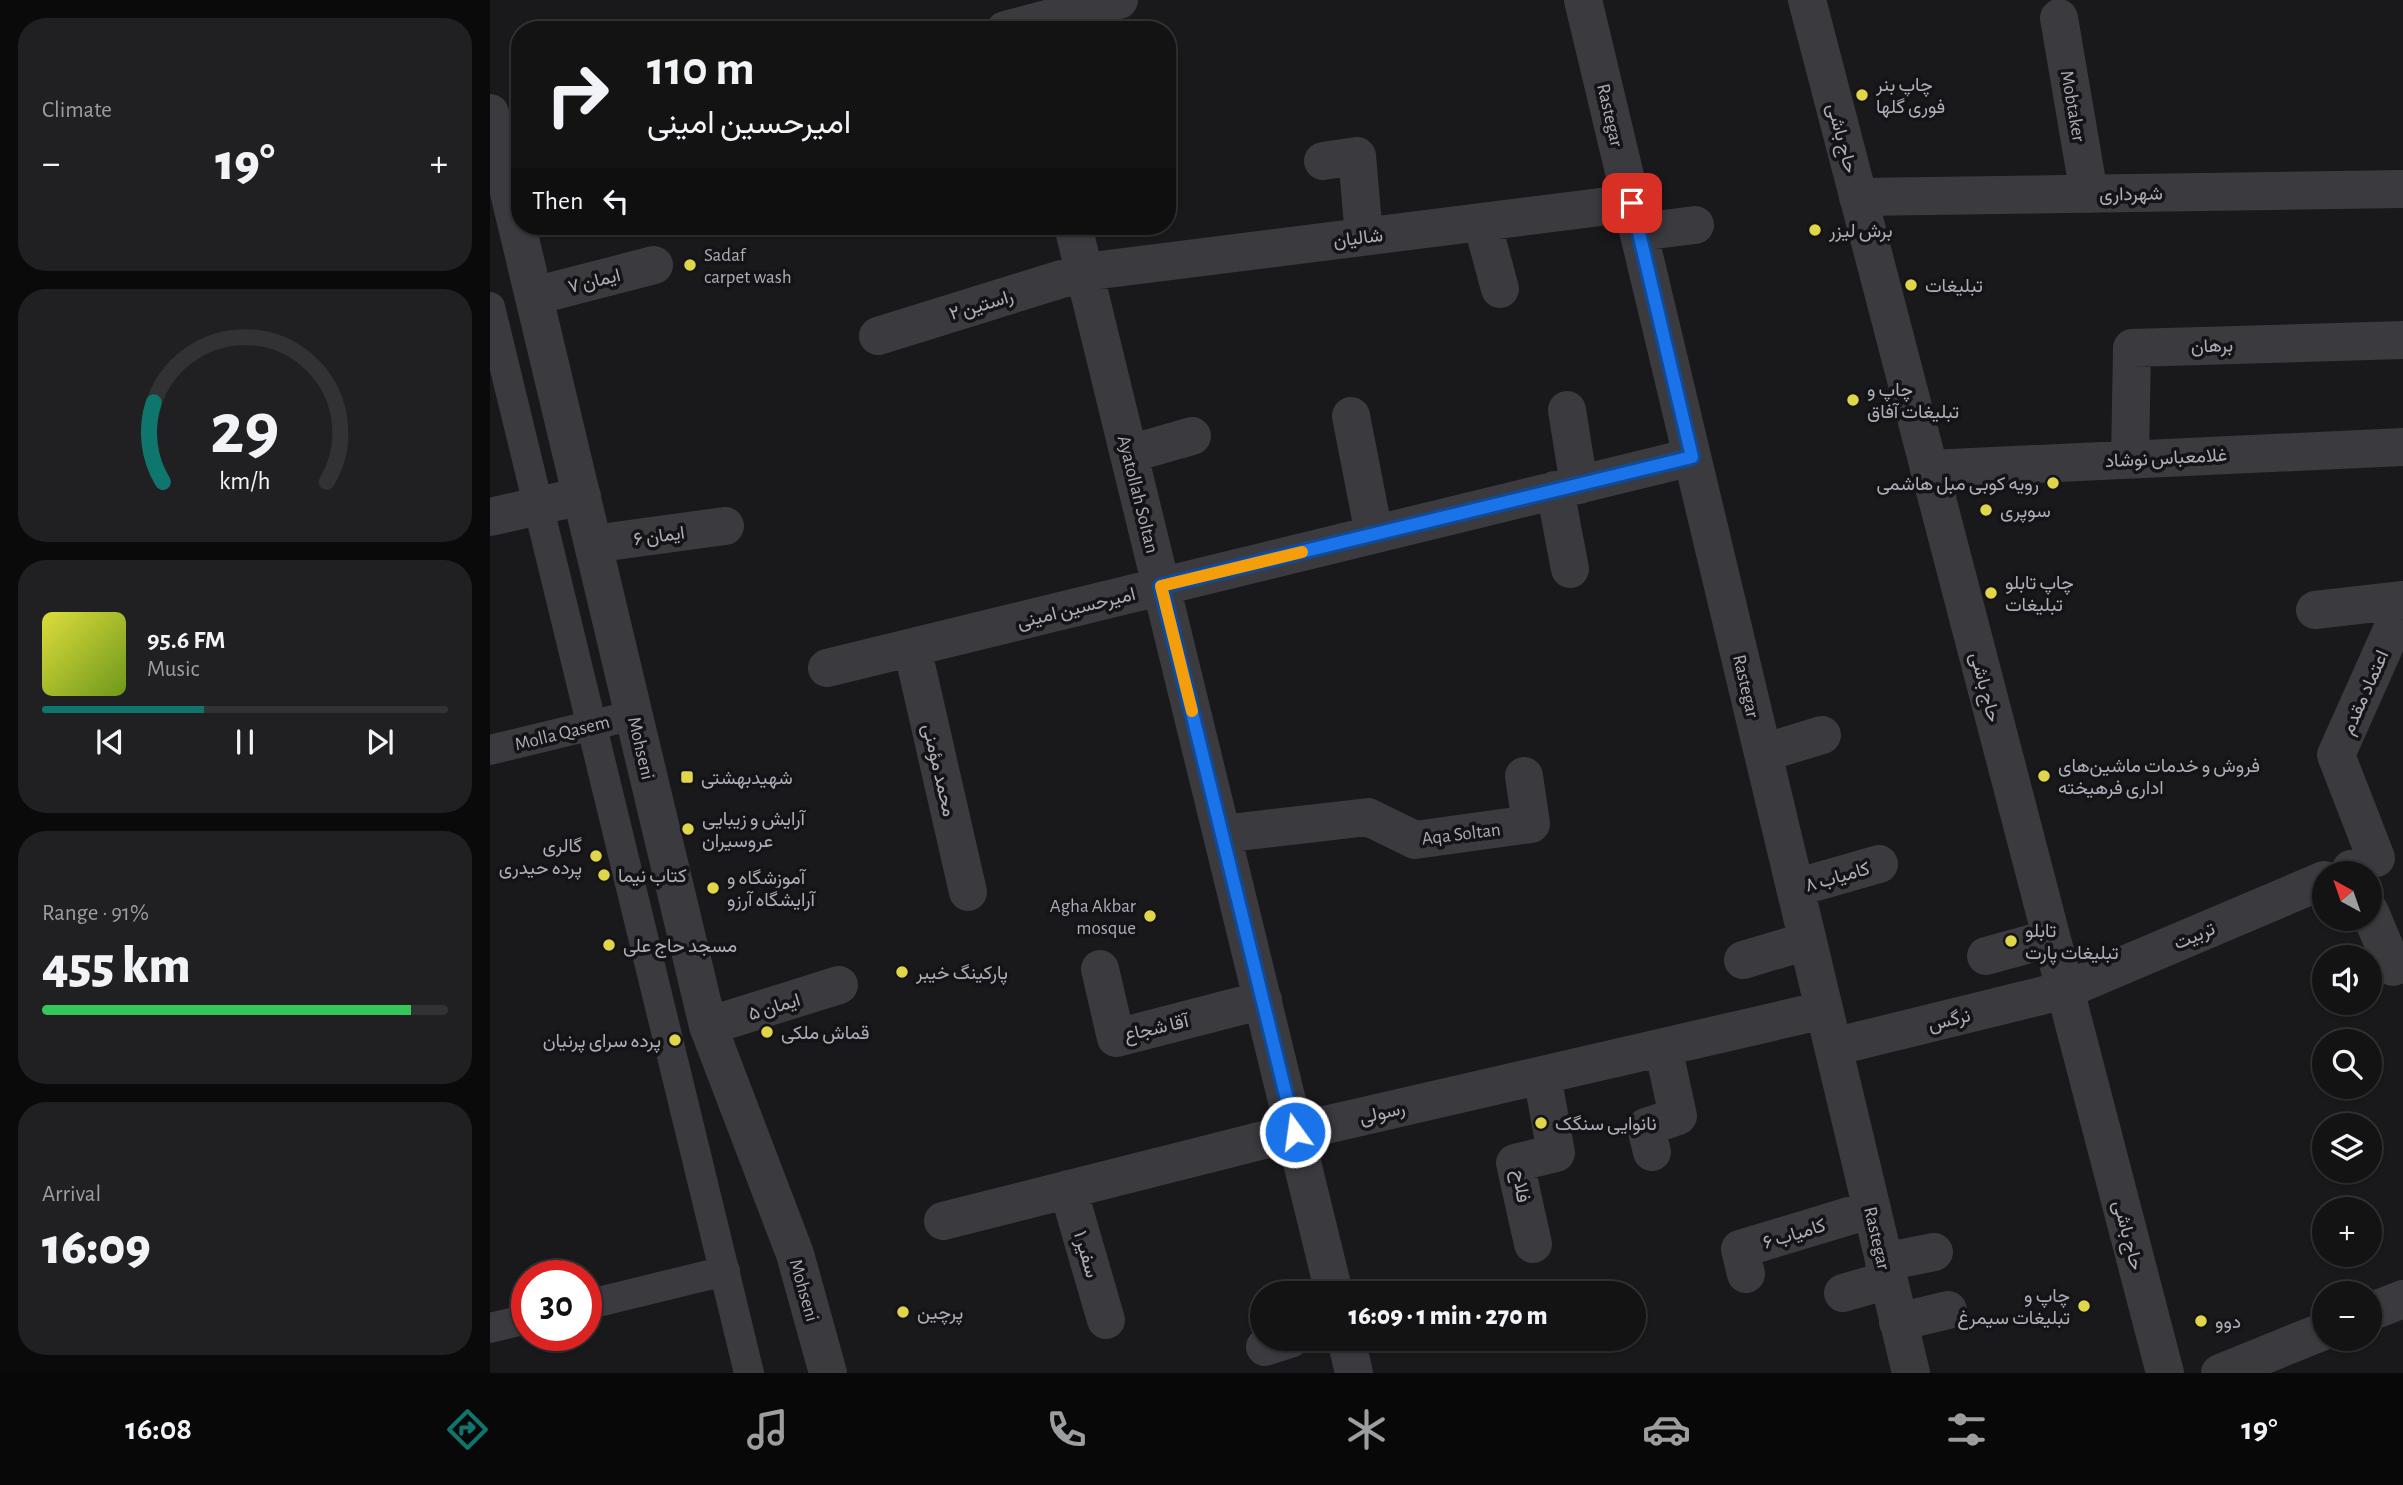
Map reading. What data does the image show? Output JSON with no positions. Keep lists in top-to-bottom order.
{
  "streets": {
    "street": [
      "Mobtaker",
      "Rastegar",
      "حاج باشی",
      "شهرداری",
      "شالیان",
      "ایمان ۷",
      "راستین ۲",
      "برهان",
      "غلامعباس نوشاد",
      "Ayatollah Soltan",
      "ایمان ۶",
      "امیرحسین امینی",
      "اعتماد مقدم",
      "Molla Qasem",
      "Mohseni",
      "محمد مؤمنی",
      "Aqa Soltan",
      "کامیاب ۸",
      "تربیت",
      "ایمان ۵",
      "نرگس",
      "آقا شجاع",
      "رسولی",
      "فلاح",
      "کامیاب ۶",
      "سفیر ۱"
    ]
  },
  "crossings": [
    ["Mobtaker", "شهرداری"],
    ["Rastegar", "شالیان"],
    ["Rastegar", "امیرحسین امینی"],
    ["Rastegar", "کامیاب ۸"],
    ["Rastegar", "نرگس"],
    ["Rastegar", "رسولی"],
    ["Rastegar", "کامیاب ۶"],
    ["حاج باشی", "شهرداری"],
    ["حاج باشی", "غلامعباس نوشاد"],
    ["حاج باشی", "تربیت"],
    ["حاج باشی", "نرگس"],
    ["شالیان", "راستین ۲"],
    ["شالیان", "Ayatollah Soltan"],
    ["ایمان ۷", "Mohseni"],
    ["راستین ۲", "Ayatollah Soltan"],
    ["برهان", "غلامعباس نوشاد"],
    ["Ayatollah Soltan", "امیرحسین امینی"],
    ["Ayatollah Soltan", "Aqa Soltan"],
    ["Ayatollah Soltan", "آقا شجاع"],
    ["Ayatollah Soltan", "رسولی"],
    ["ایمان ۶", "Mohseni"],
    ["امیرحسین امینی", "محمد مؤمنی"],
    ["Molla Qasem", "Mohseni"],
    ["Mohseni", "ایمان ۵"],
    ["تربیت", "نرگس"],
    ["رسولی", "فلاح"],
    ["رسولی", "سفیر ۱"]
  ],
  "places": {
    "other": [
      "چاپ بنر فوری گلها",
      "برش لیزر",
      "Sadaf carpet wash",
      "تبلیغات",
      "چاپ و تبلیغات آفاق",
      "رویه کوبی مبل هاشمی",
      "سوپری",
      "چاپ تابلو تبلیغات",
      "فروش و خدمات ماشین‌های اداری فرهیخته",
      "آرایش و زیبایی عروسیران",
      "گالری پرده حیدری",
      "کتاب نیما",
      "آموزشگاه و آرایشگاه آرزو",
      "Agha Akbar mosque",
      "تابلو تبلیغات پارت",
      "مسجد حاج علی",
      "پارکینگ خیبر",
      "قماش ملکی",
      "پرده سرای پرنیان",
      "نانوایی سنگک",
      "چاپ و تبلیغات سیمرغ",
      "پرچین",
      "دوو"
    ],
    "transit": ["شهیدبهشتی"]
  },
  "north": "top left",
  "page": {
    "tile": [
      "Climate",
      ["Range · 91%", "455 km"],
      ["Arrival", "16:09"]
    ],
    "turn": ["110 m", "امیرحسین امینی"],
    "heat": ["−", "19°", "+"],
    "then": "Then",
    "song": ["95.6 FM", "Music"],
    "map_buttons": ["+", "−"],
    "limit": "30",
    "trip": "16:09 · 1 min · 270 m",
    "tabs": ["16:08", "19°"],
    "gauge": ["29", "km/h"]
  }
}
